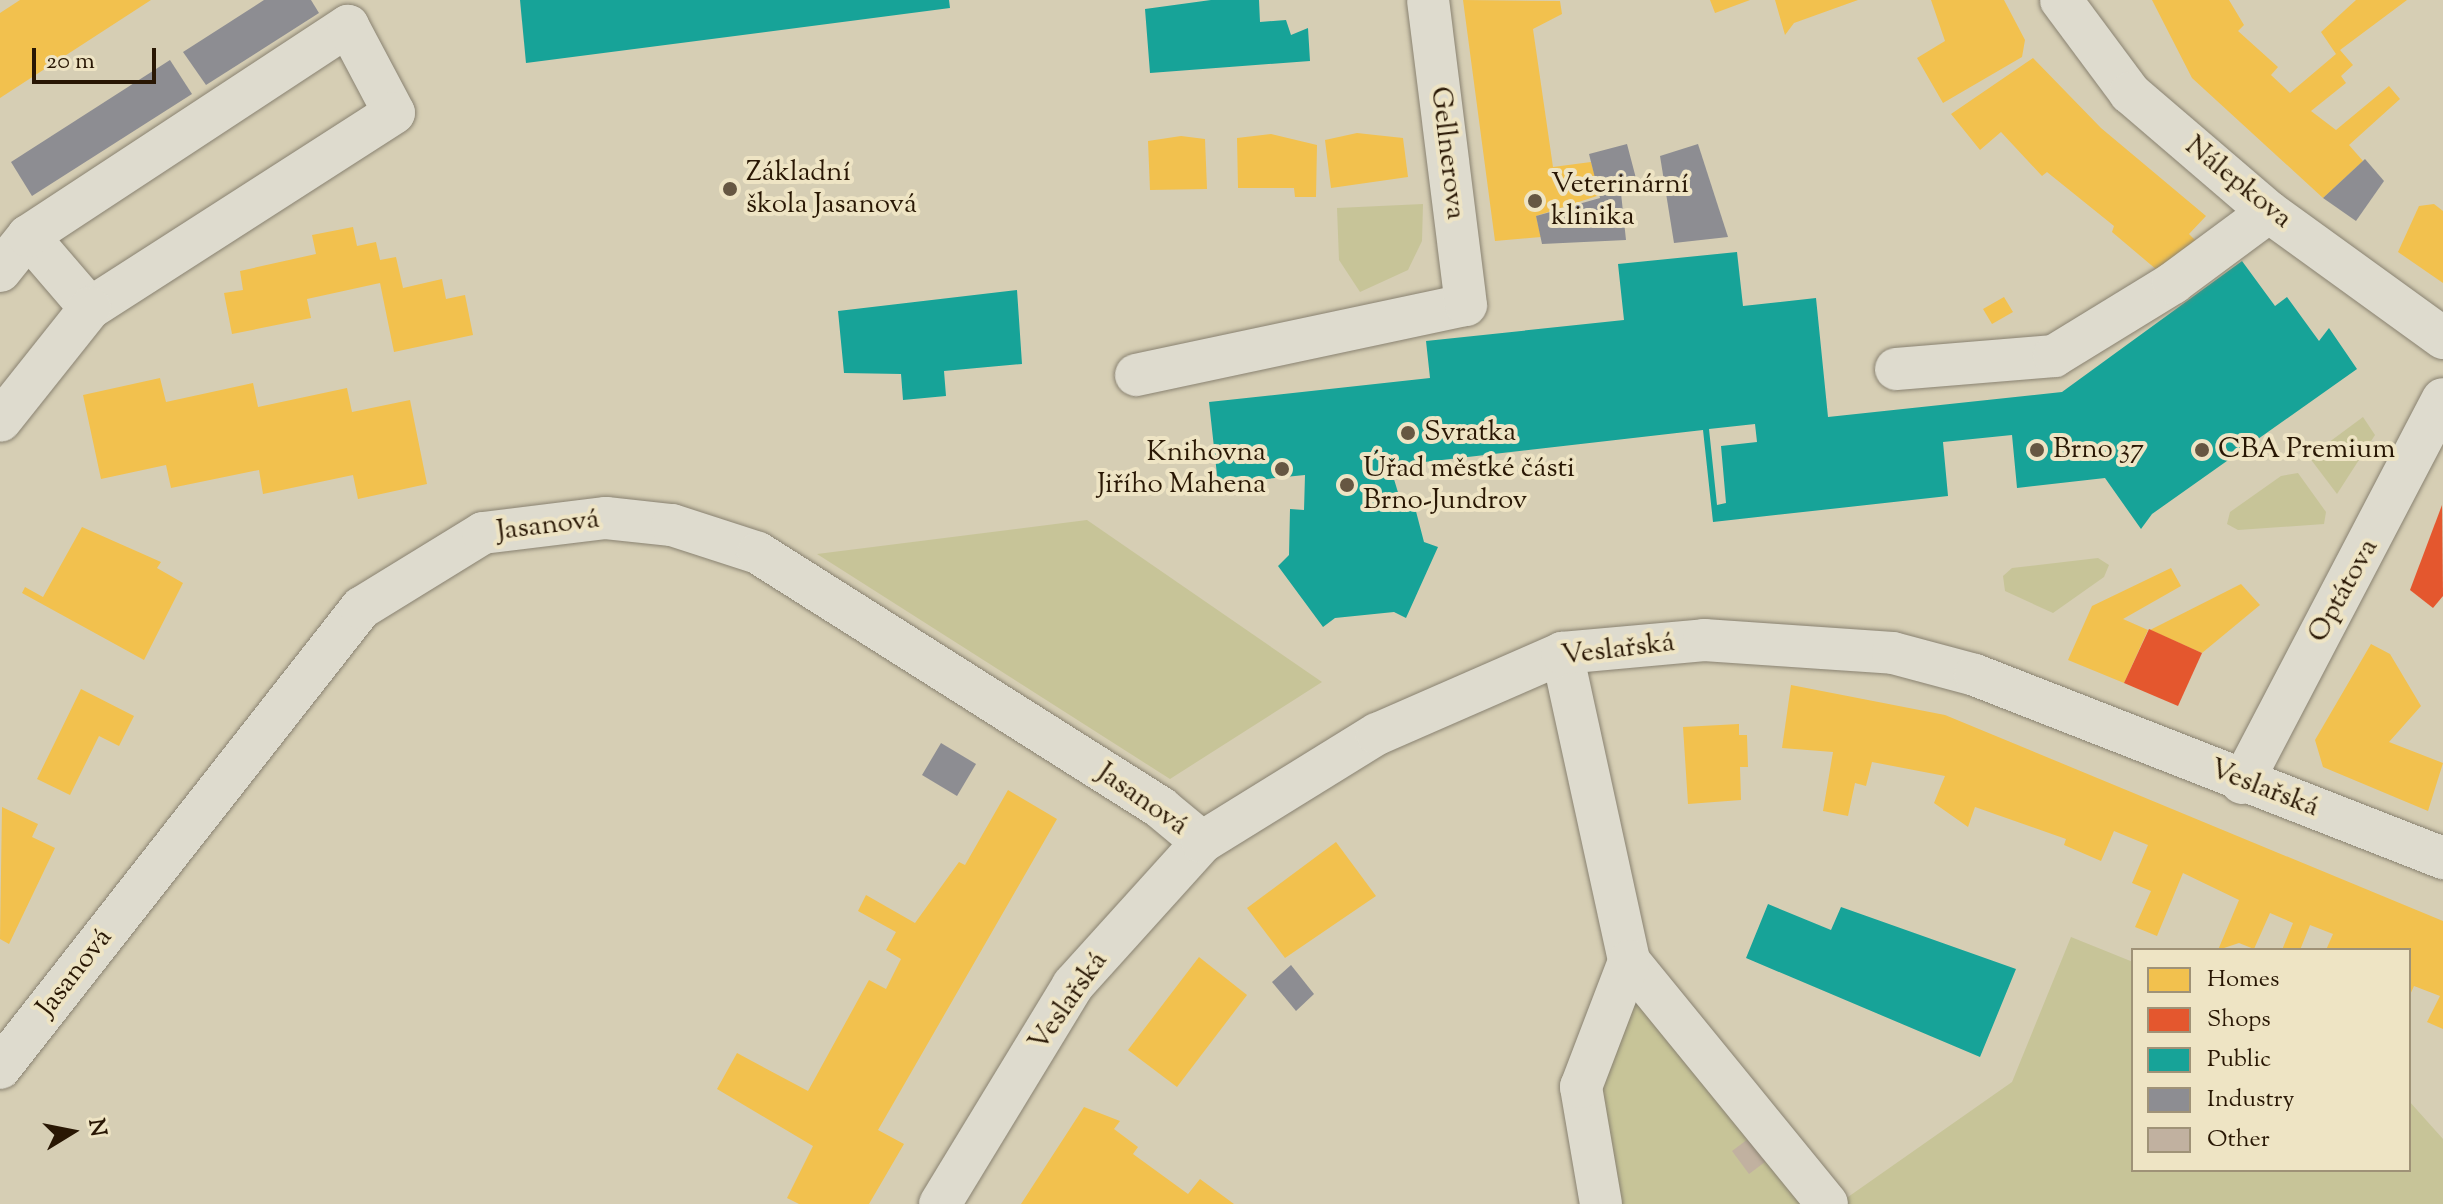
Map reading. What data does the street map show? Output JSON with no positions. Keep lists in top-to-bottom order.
{
  "streets": {
    "street": [
      "Gellnerova",
      "Nálepkova",
      "Jasanová",
      "Optátova",
      "Veslařská"
    ]
  },
  "crossings": [
    ["Jasanová", "Veslařská"],
    ["Optátova", "Veslařská"]
  ],
  "places": [
    "Základní škola Jasanová",
    "Veterinární klinika",
    "Svratka",
    "Brno 37",
    "CBA Premium",
    "Knihovna Jiřího Mahena",
    "Úřad městké části Brno-Jundrov"
  ],
  "legend": [
    "Homes",
    "Shops",
    "Public",
    "Industry",
    "Other"
  ],
  "scale_bar": "20 m",
  "north": "right"
}
